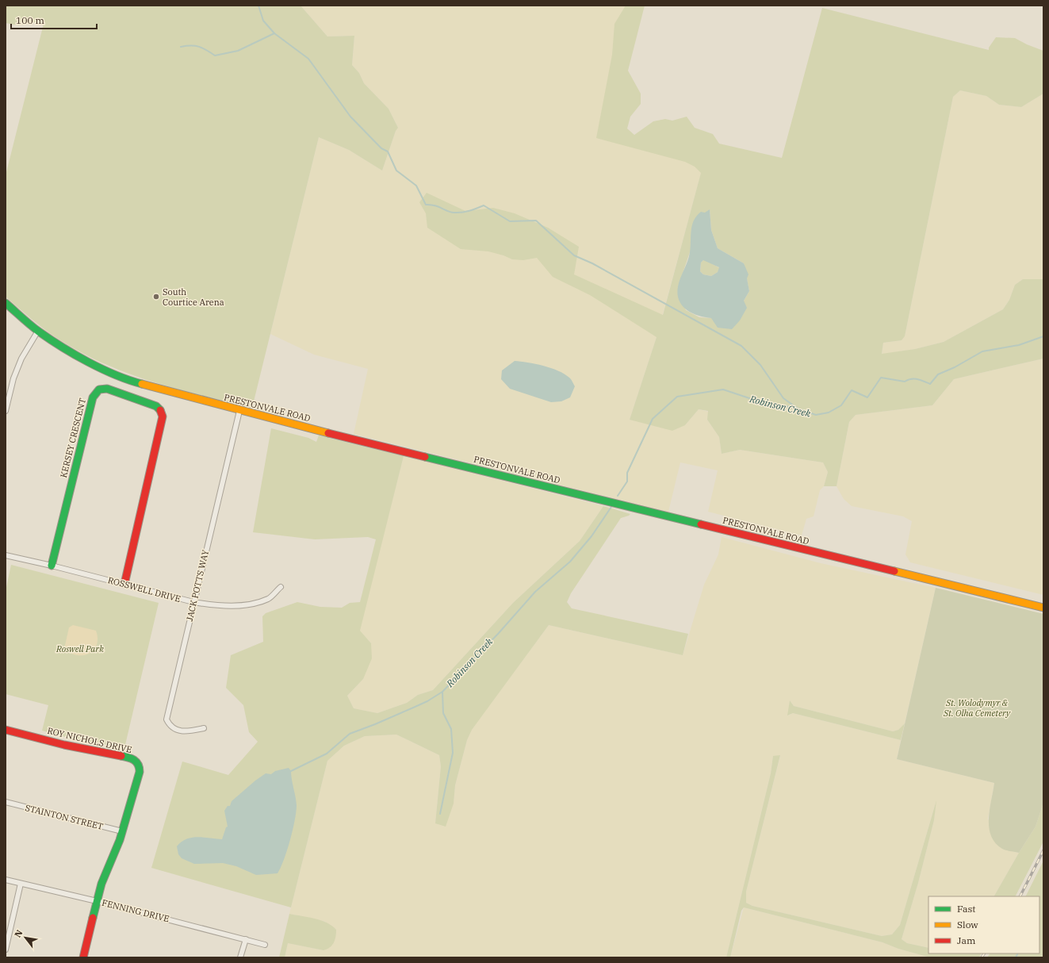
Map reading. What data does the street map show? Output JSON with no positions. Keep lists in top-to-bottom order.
{
  "streets": {
    "street": [
      "PRESTONVALE ROAD",
      "KERSEY CRESCENT",
      "JACK POTTS WAY",
      "ROSSWELL DRIVE",
      "ROY NICHOLS DRIVE",
      "STAINTON STREET",
      "FENNING DRIVE"
    ]
  },
  "crossings": [
    ["PRESTONVALE ROAD", "JACK POTTS WAY"],
    ["KERSEY CRESCENT", "ROSSWELL DRIVE"],
    ["JACK POTTS WAY", "ROSSWELL DRIVE"],
    ["ROY NICHOLS DRIVE", "STAINTON STREET"],
    ["ROY NICHOLS DRIVE", "FENNING DRIVE"]
  ],
  "water": ["Robinson Creek"],
  "parks": ["Roswell Park", "St. Wolodymyr & St. Olha Cemetery"],
  "places": ["South Courtice Arena"],
  "legend": ["Fast", "Slow", "Jam"],
  "scale_bar": "100 m",
  "north": "top left"
}
